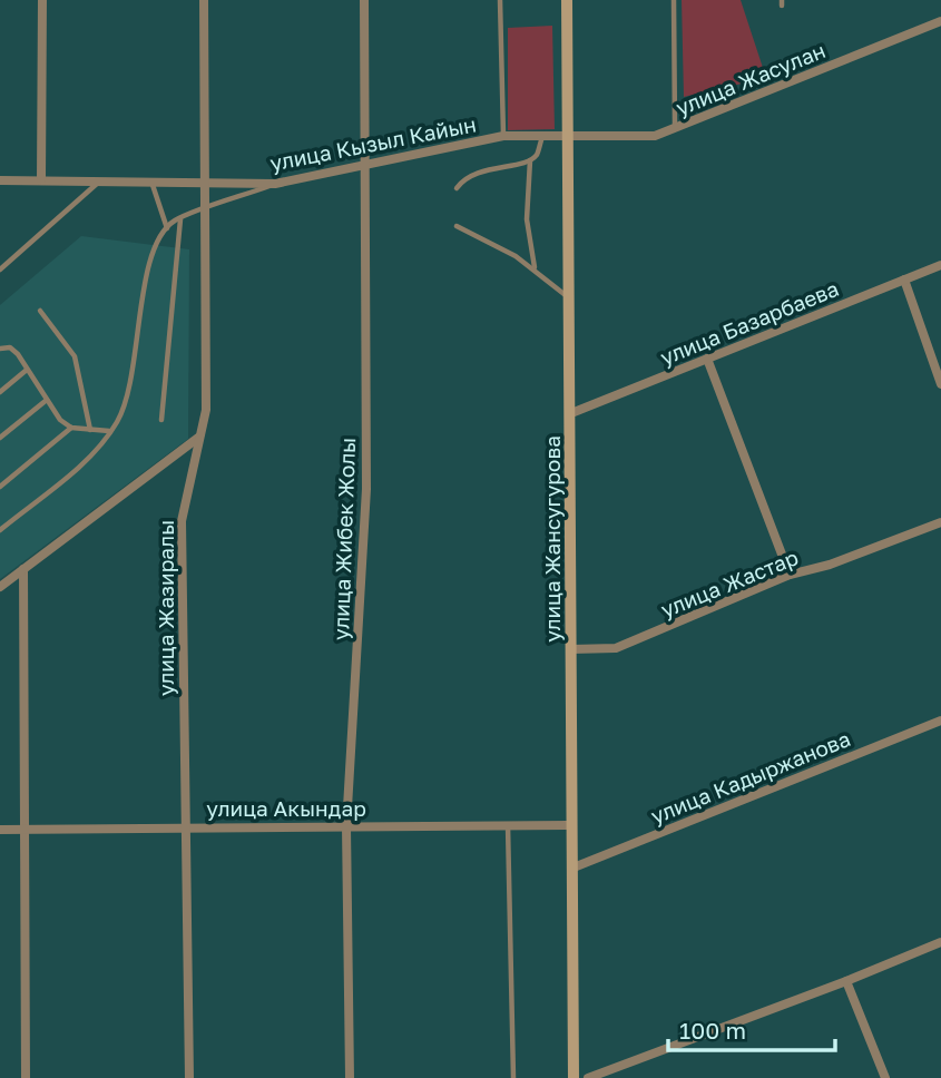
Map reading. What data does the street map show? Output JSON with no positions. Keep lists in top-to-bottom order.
{
  "streets": {
    "main road": ["улица Жансугурова"],
    "street": [
      "улица Жасулан",
      "улица Кызыл Кайын",
      "улица Базарбаева",
      "улица Жибек Жолы",
      "улица Жастар",
      "улица Жазиралы",
      "улица Кадыржанова",
      "улица Акындар"
    ]
  },
  "crossings": [
    ["улица Жасулан", "улица Кызыл Кайын"],
    ["улица Жасулан", "улица Жансугурова"],
    ["улица Кызыл Кайын", "улица Жибек Жолы"],
    ["улица Кызыл Кайын", "улица Жансугурова"],
    ["улица Кызыл Кайын", "улица Жазиралы"],
    ["улица Базарбаева", "улица Жансугурова"],
    ["улица Жибек Жолы", "улица Акындар"],
    ["улица Жансугурова", "улица Жастар"],
    ["улица Жансугурова", "улица Кадыржанова"],
    ["улица Жансугурова", "улица Акындар"],
    ["улица Жазиралы", "улица Акындар"]
  ],
  "scale_bar": "100 m"
}
